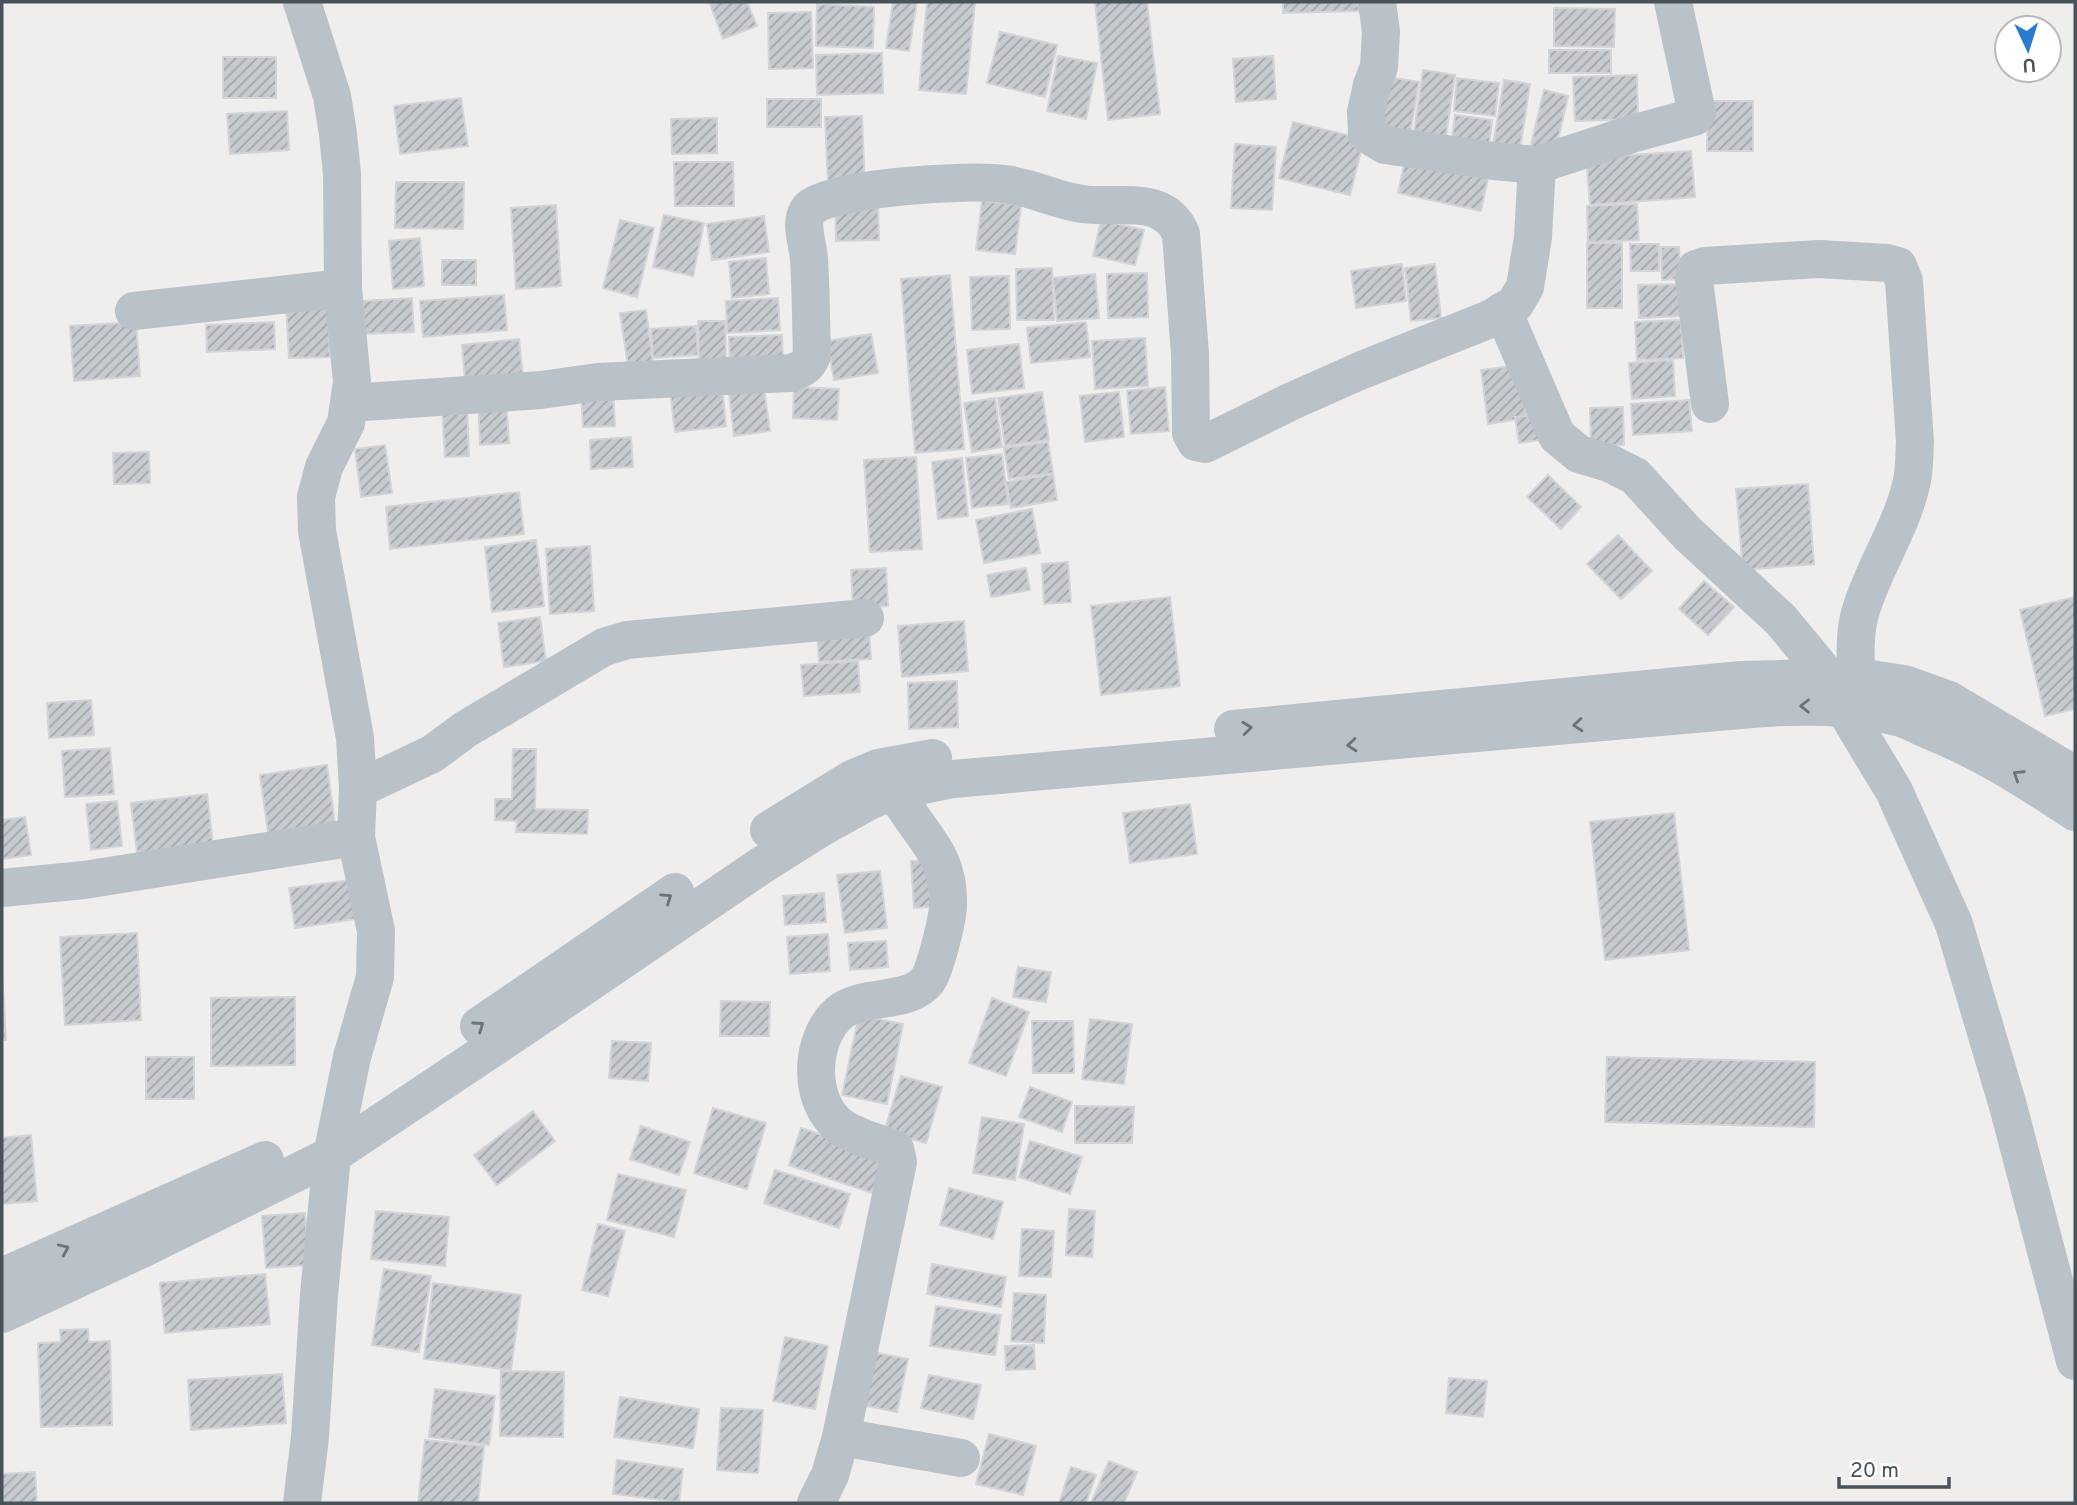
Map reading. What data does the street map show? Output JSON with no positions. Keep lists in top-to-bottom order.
{
  "scale_bar": "20 m",
  "north": "bottom"
}
